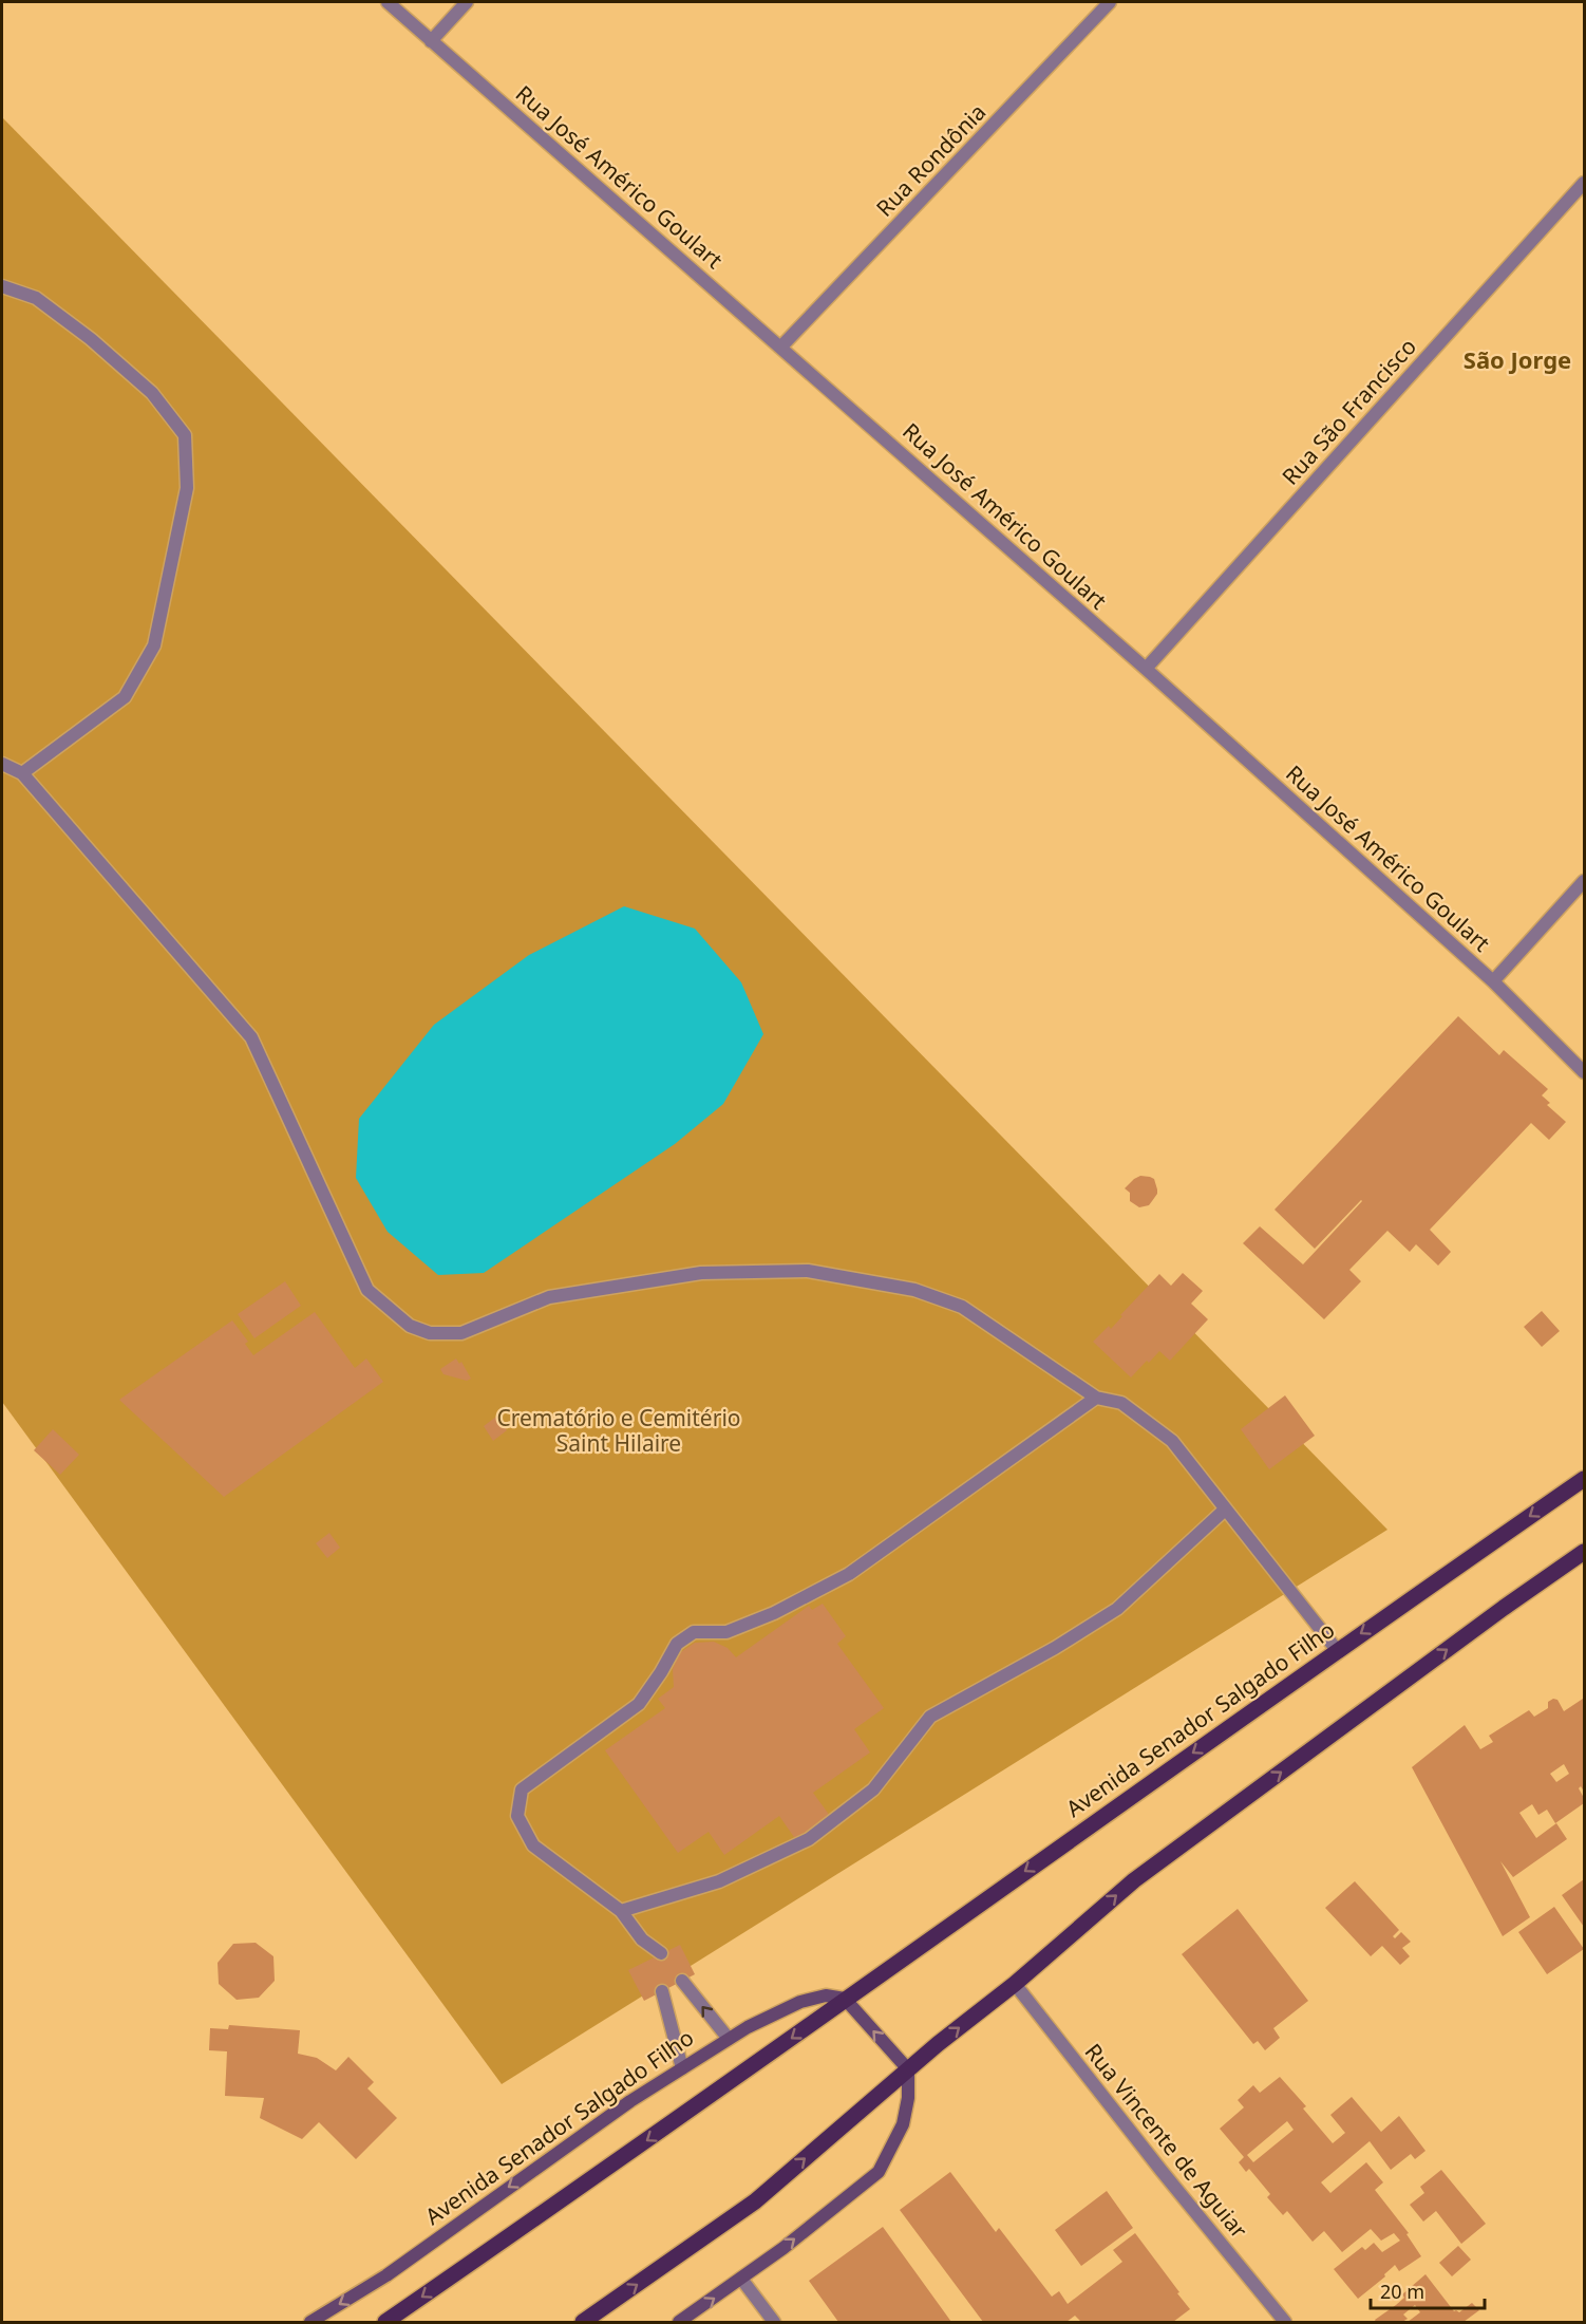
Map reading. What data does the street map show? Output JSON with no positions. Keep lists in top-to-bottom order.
{
  "streets": {
    "main road": ["Avenida Senador Salgado Filho"],
    "street": [
      "Rua Rondônia",
      "Rua José Américo Goulart",
      "Rua São Francisco",
      "Rua Vincente de Aguiar"
    ]
  },
  "crossings": [
    ["Rua Rondônia", "Rua José Américo Goulart"],
    ["Rua José Américo Goulart", "Rua São Francisco"]
  ],
  "districts": ["São Jorge"],
  "parks": ["Crematório e Cemitério Saint Hilaire"],
  "scale_bar": "20 m"
}
